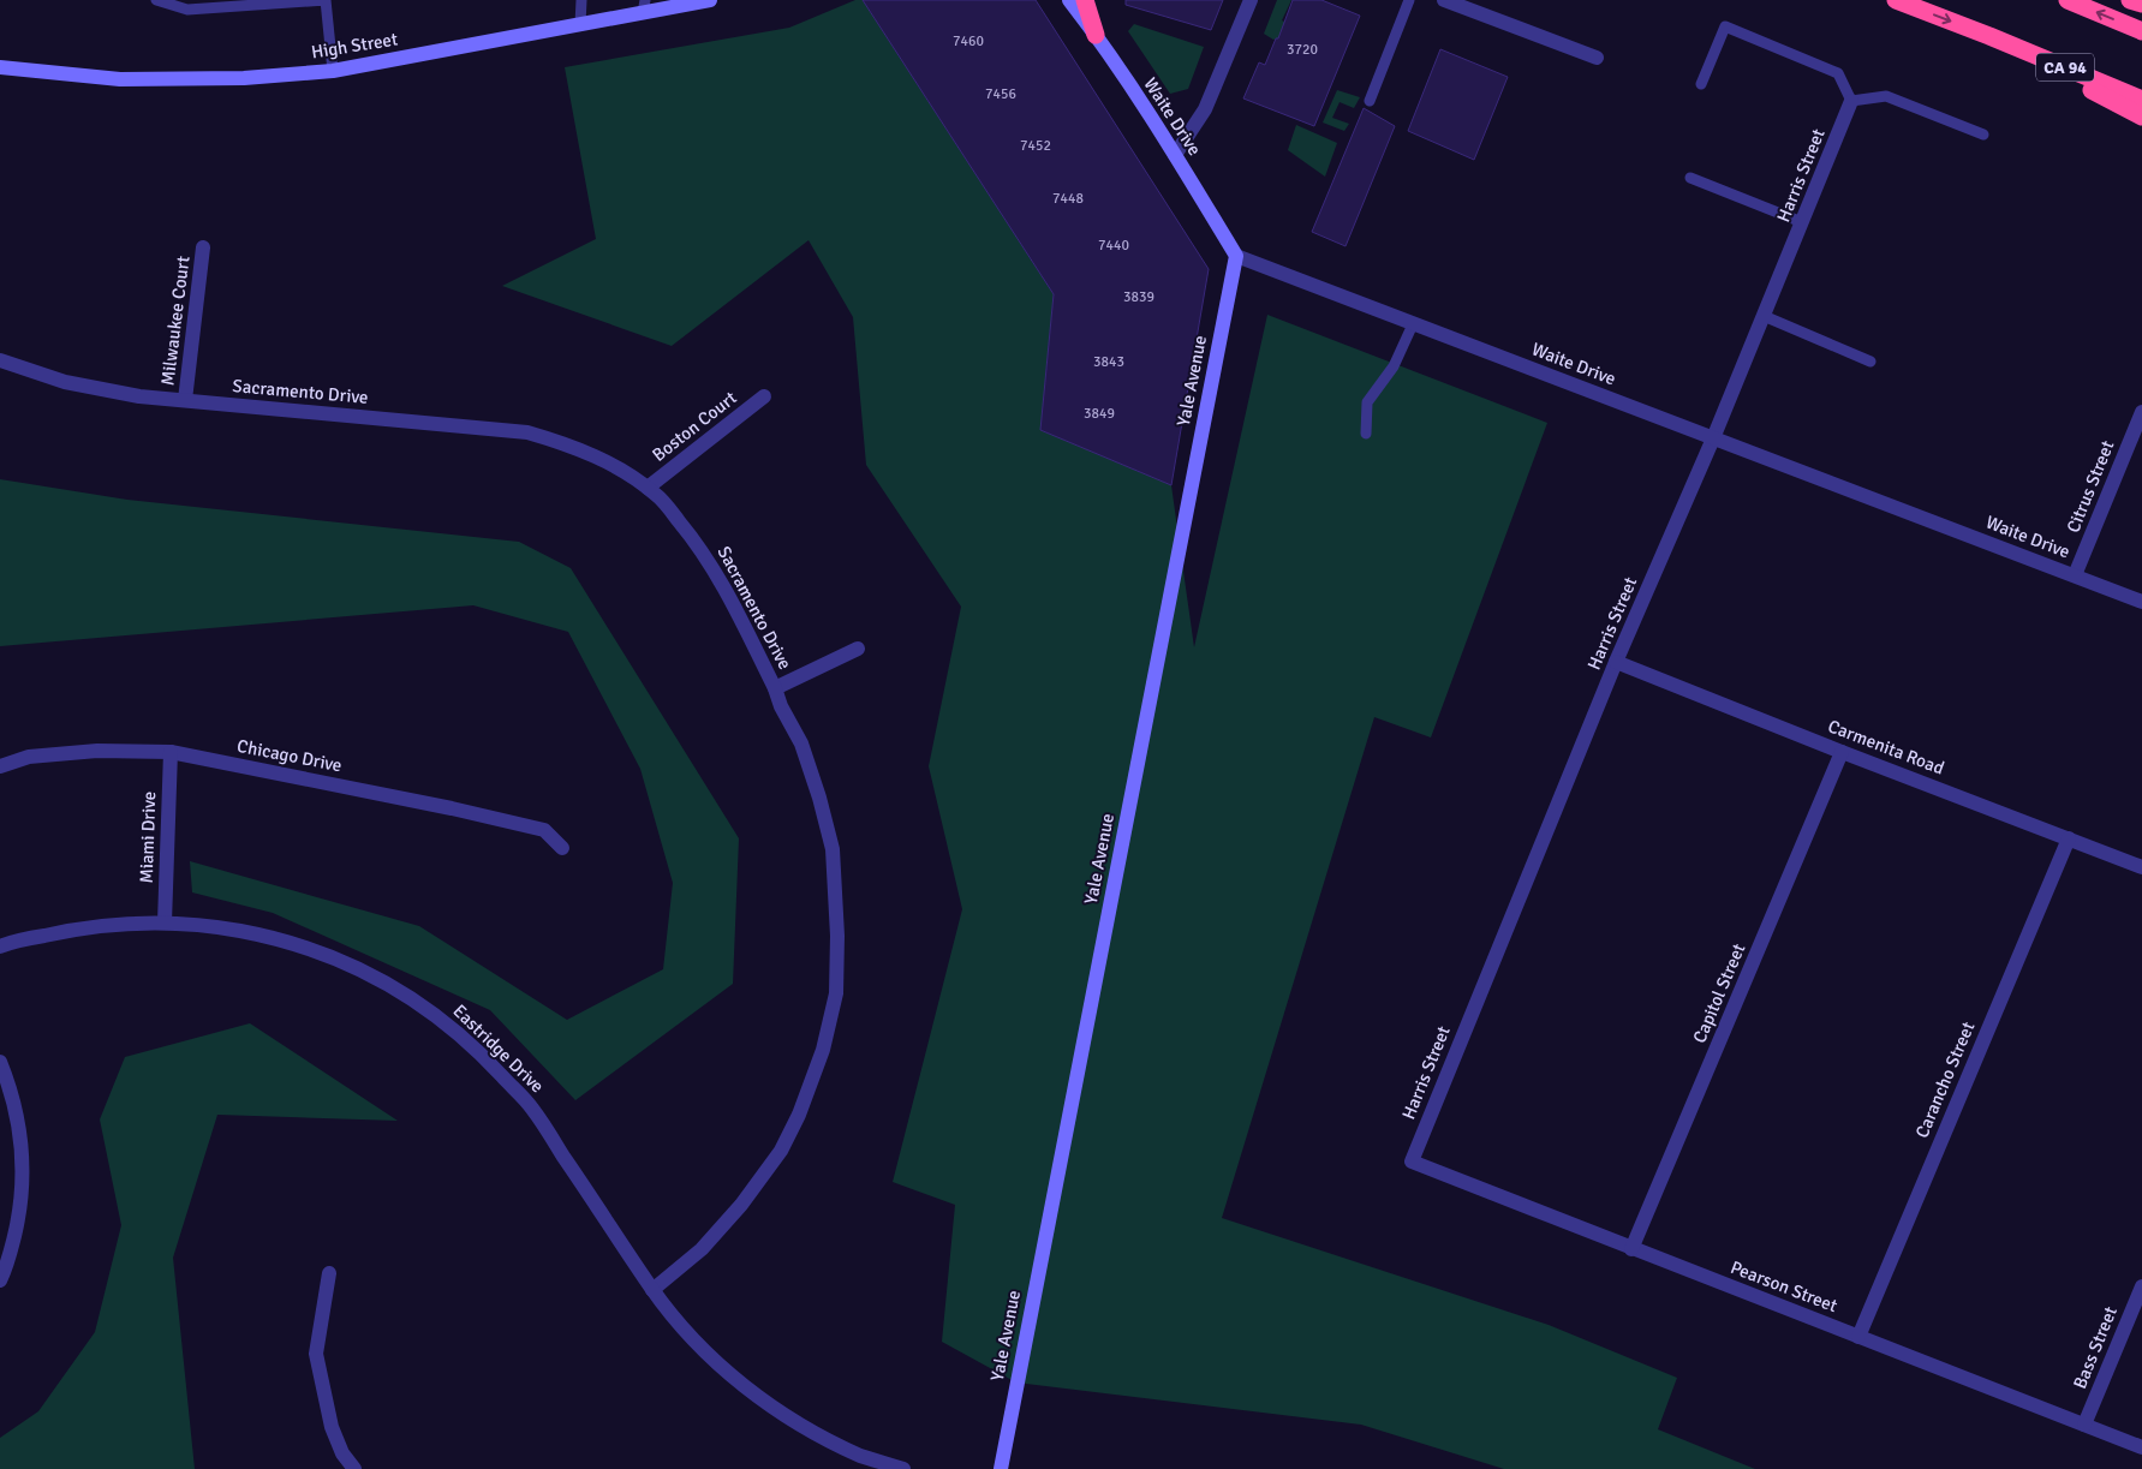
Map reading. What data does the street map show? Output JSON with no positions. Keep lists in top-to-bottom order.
{
  "streets": {
    "highway": ["CA 94"],
    "main road": ["High Street", "Waite Drive", "Yale Avenue"],
    "street": [
      "Harris Street",
      "Milwaukee Court",
      "Sacramento Drive",
      "Boston Court",
      "Citrus Street",
      "Carmenita Road",
      "Chicago Drive",
      "Miami Drive",
      "Capitol Street",
      "Eastridge Drive",
      "Carancho Street",
      "Pearson Street",
      "Bass Street"
    ]
  },
  "crossings": [
    ["Waite Drive", "Harris Street"],
    ["Waite Drive", "Yale Avenue"],
    ["Waite Drive", "Citrus Street"],
    ["Harris Street", "Carmenita Road"],
    ["Harris Street", "Pearson Street"],
    ["Milwaukee Court", "Sacramento Drive"],
    ["Sacramento Drive", "Boston Court"],
    ["Sacramento Drive", "Eastridge Drive"],
    ["Carmenita Road", "Capitol Street"],
    ["Carmenita Road", "Carancho Street"],
    ["Chicago Drive", "Miami Drive"],
    ["Miami Drive", "Eastridge Drive"],
    ["Capitol Street", "Pearson Street"],
    ["Carancho Street", "Pearson Street"],
    ["Pearson Street", "Bass Street"]
  ],
  "house_numbers": [
    "7460",
    "3720",
    "7456",
    "7452",
    "7448",
    "7440",
    "3839",
    "3843",
    "3849"
  ]
}
